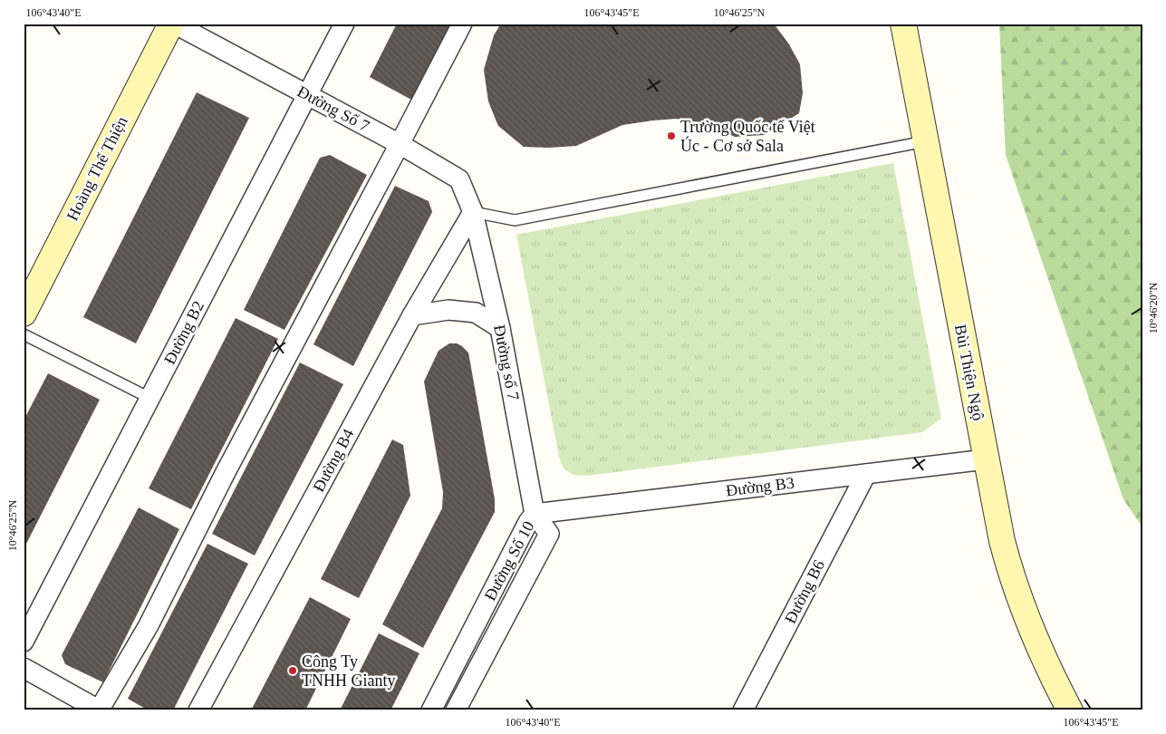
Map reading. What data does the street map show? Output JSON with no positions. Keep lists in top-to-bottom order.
{
  "streets": {
    "street": [
      "Đường Số 7",
      "Hoàng Thế Thiện",
      "Đường B2",
      "Đường số 7",
      "Bùi Thiện Ngộ",
      "Đường B4",
      "Đường B3",
      "Đường Số 10",
      "Đường B6"
    ]
  },
  "crossings": [
    ["Đường Số 7", "Hoàng Thế Thiện"],
    ["Đường Số 7", "Đường B2"],
    ["Đường Số 7", "Đường số 7"],
    ["Đường Số 7", "Đường B4"],
    ["Đường số 7", "Đường B4"],
    ["Đường số 7", "Đường B3"],
    ["Đường số 7", "Đường Số 10"],
    ["Bùi Thiện Ngộ", "Đường B3"],
    ["Đường B3", "Đường Số 10"],
    ["Đường B3", "Đường B6"]
  ],
  "places": ["Trường Quốc tế Việt Úc - Cơ sở Sala", "Công Ty TNHH Gianty"],
  "coordinates": [
    "106°43'40\"E",
    "106°43'45\"E",
    "10°46'25\"N",
    "10°46'20\"N"
  ]
}
